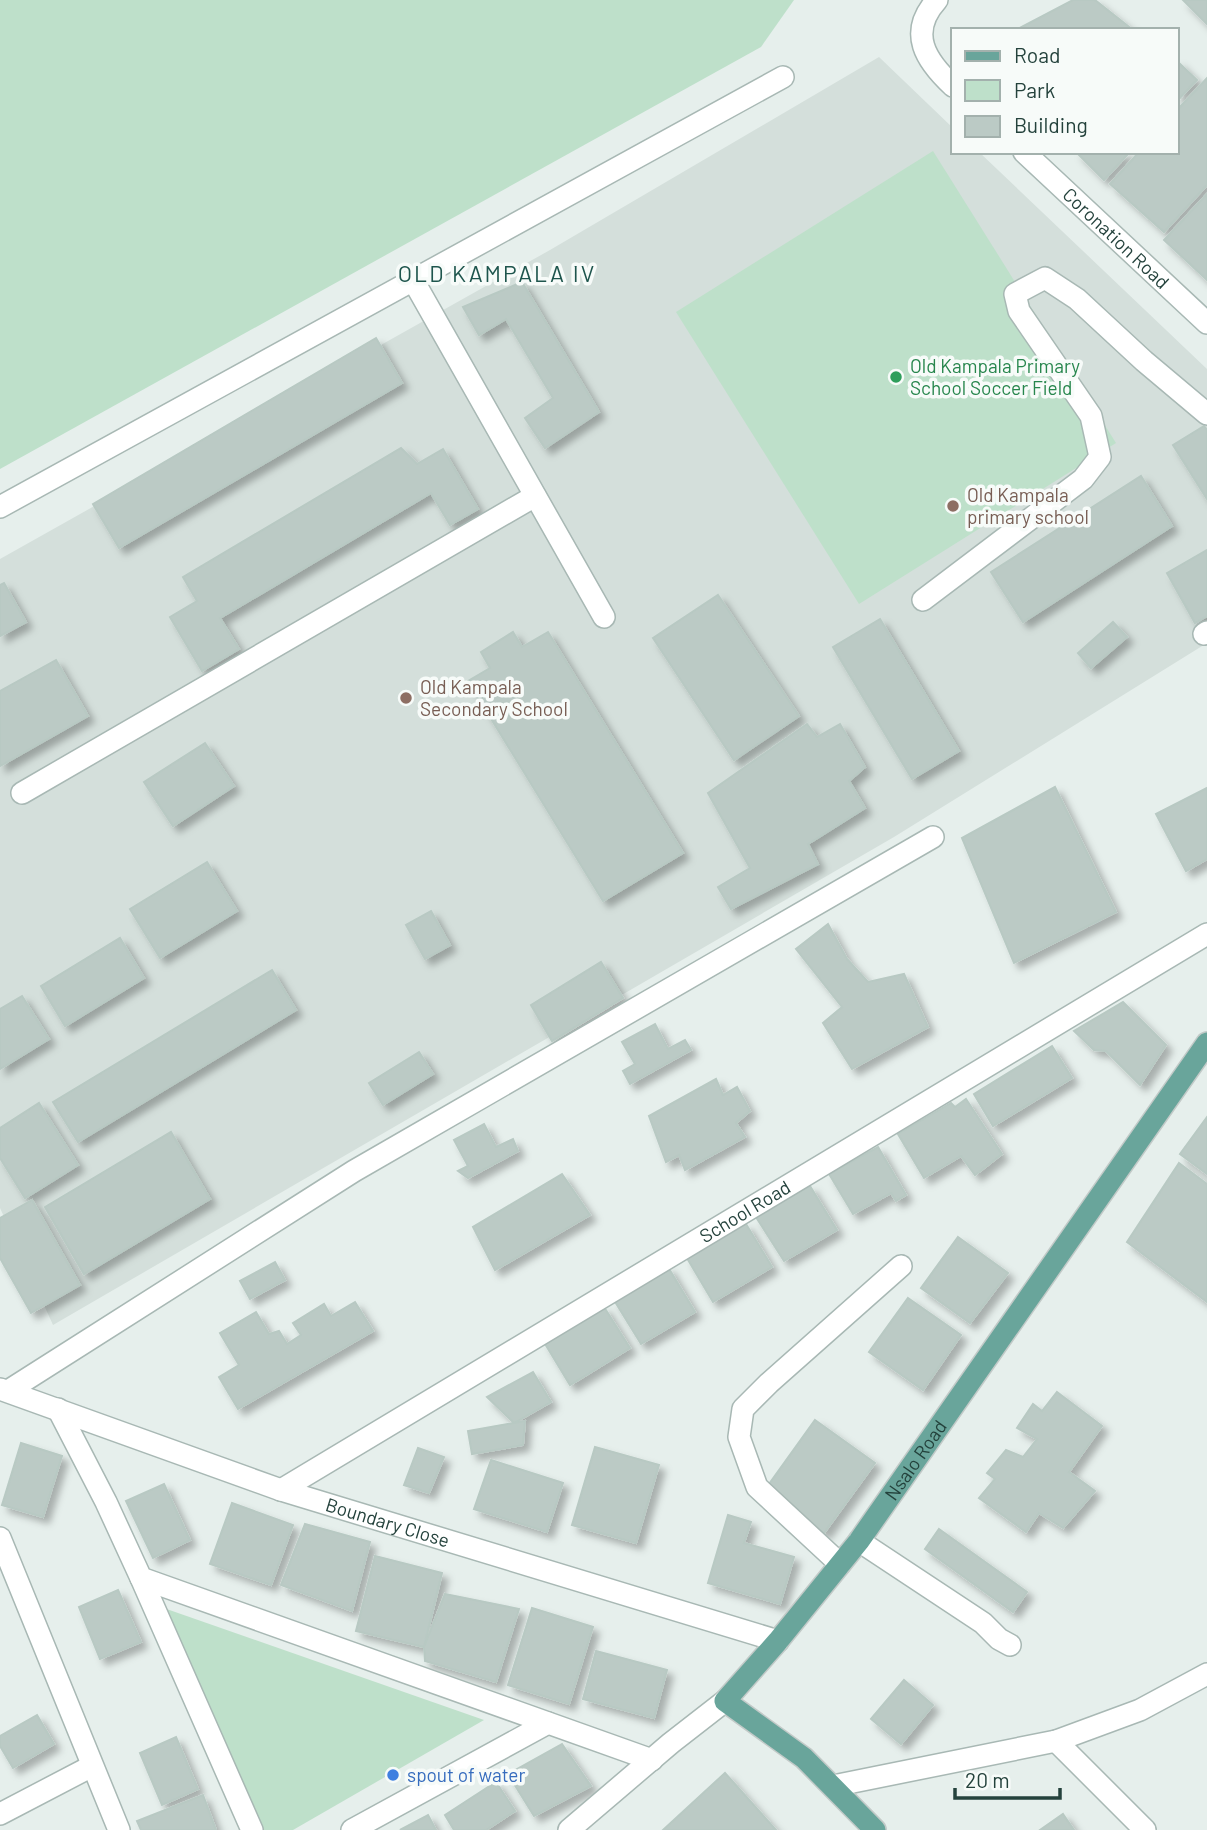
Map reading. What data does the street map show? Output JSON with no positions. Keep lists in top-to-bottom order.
{
  "streets": {
    "main road": ["Nsalo Road"],
    "street": ["Coronation Road", "School Road", "Boundary Close"]
  },
  "crossings": [
    ["School Road", "Boundary Close"],
    ["Nsalo Road", "Boundary Close"]
  ],
  "districts": ["OLD KAMPALA IV"],
  "places": [
    "Old Kampala Primary School Soccer Field",
    "Old Kampala primary school",
    "Old Kampala Secondary School",
    "spout of water"
  ],
  "legend": ["Road", "Park", "Building"],
  "scale_bar": "20 m"
}
